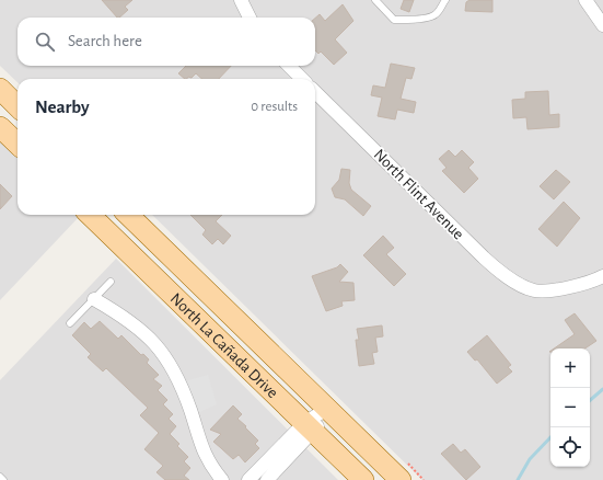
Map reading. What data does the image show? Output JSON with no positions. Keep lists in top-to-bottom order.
{
  "streets": {
    "main road": ["North La Cañada Drive"],
    "street": ["North Flint Avenue"]
  },
  "page": {
    "search": "Search here",
    "heading": ["Nearby", "0 results"],
    "map_buttons": ["+", "−"]
  }
}
